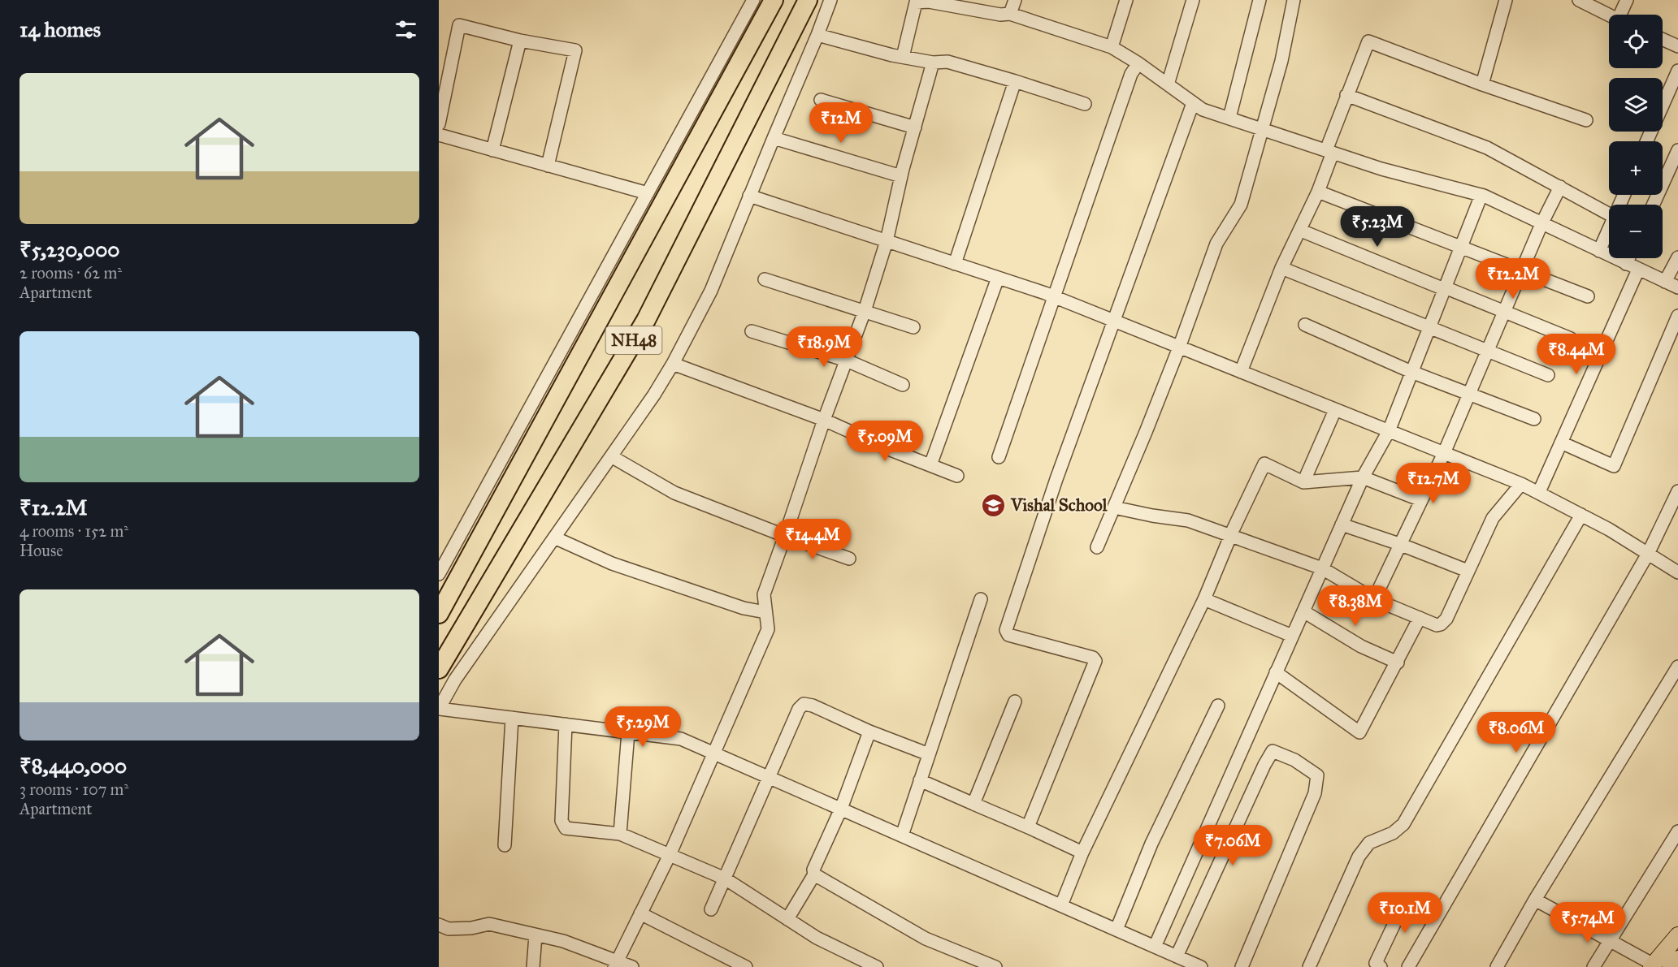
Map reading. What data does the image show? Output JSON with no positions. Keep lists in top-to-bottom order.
{
  "streets": {
    "highway": ["NH48"]
  },
  "places": {
    "school or university": ["Vishal School"]
  },
  "page": {
    "heading": "14 homes",
    "map_buttons": ["+", "−"],
    "list": [
      {
        "name": "₹5,230,000",
        "note": "2 rooms · 62 m² · Apartment"
      },
      {
        "name": "₹12.2M",
        "note": "4 rooms · 152 m² · House"
      },
      {
        "name": "₹8,440,000",
        "note": "3 rooms · 107 m² · Apartment"
      }
    ],
    "price": [
      "₹12M",
      "₹5.23M",
      "₹12.2M",
      "₹18.9M",
      "₹8.44M",
      "₹5.09M",
      "₹12.7M",
      "₹14.4M",
      "₹8.38M",
      "₹5.29M",
      "₹8.06M",
      "₹7.06M",
      "₹10.1M",
      "₹5.74M"
    ]
  }
}
